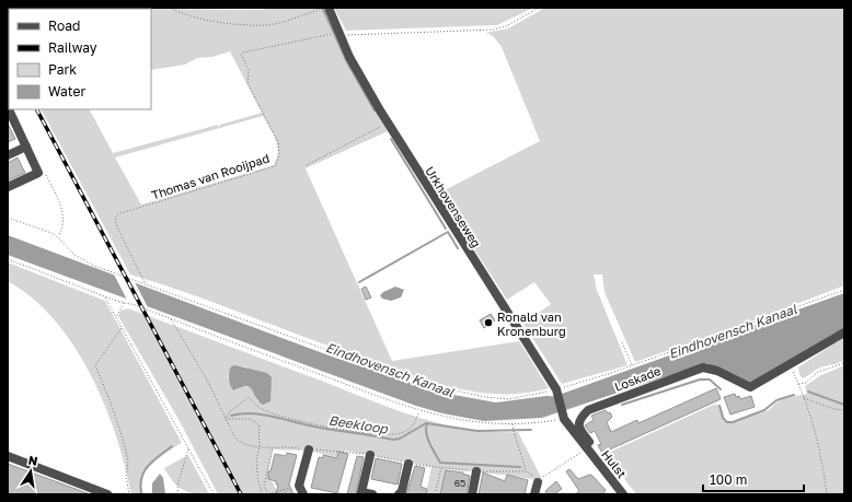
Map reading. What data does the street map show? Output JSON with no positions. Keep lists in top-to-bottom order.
{
  "streets": {
    "street": ["Urkhovenseweg", "Loskade", "Hulst"],
    "path": ["Thomas van Rooijpad"]
  },
  "crossings": [
    ["Thomas van Rooijpad", "Urkhovenseweg"],
    ["Urkhovenseweg", "Hulst"],
    ["Loskade", "Hulst"]
  ],
  "water": ["Eindhovensch Kanaal", "Beekloop"],
  "places": ["Ronald van Kronenburg"],
  "house_numbers": ["65"],
  "legend": [
    "Road",
    "Railway",
    "Park",
    "Water"
  ],
  "scale_bar": "100 m",
  "north": "top"
}
